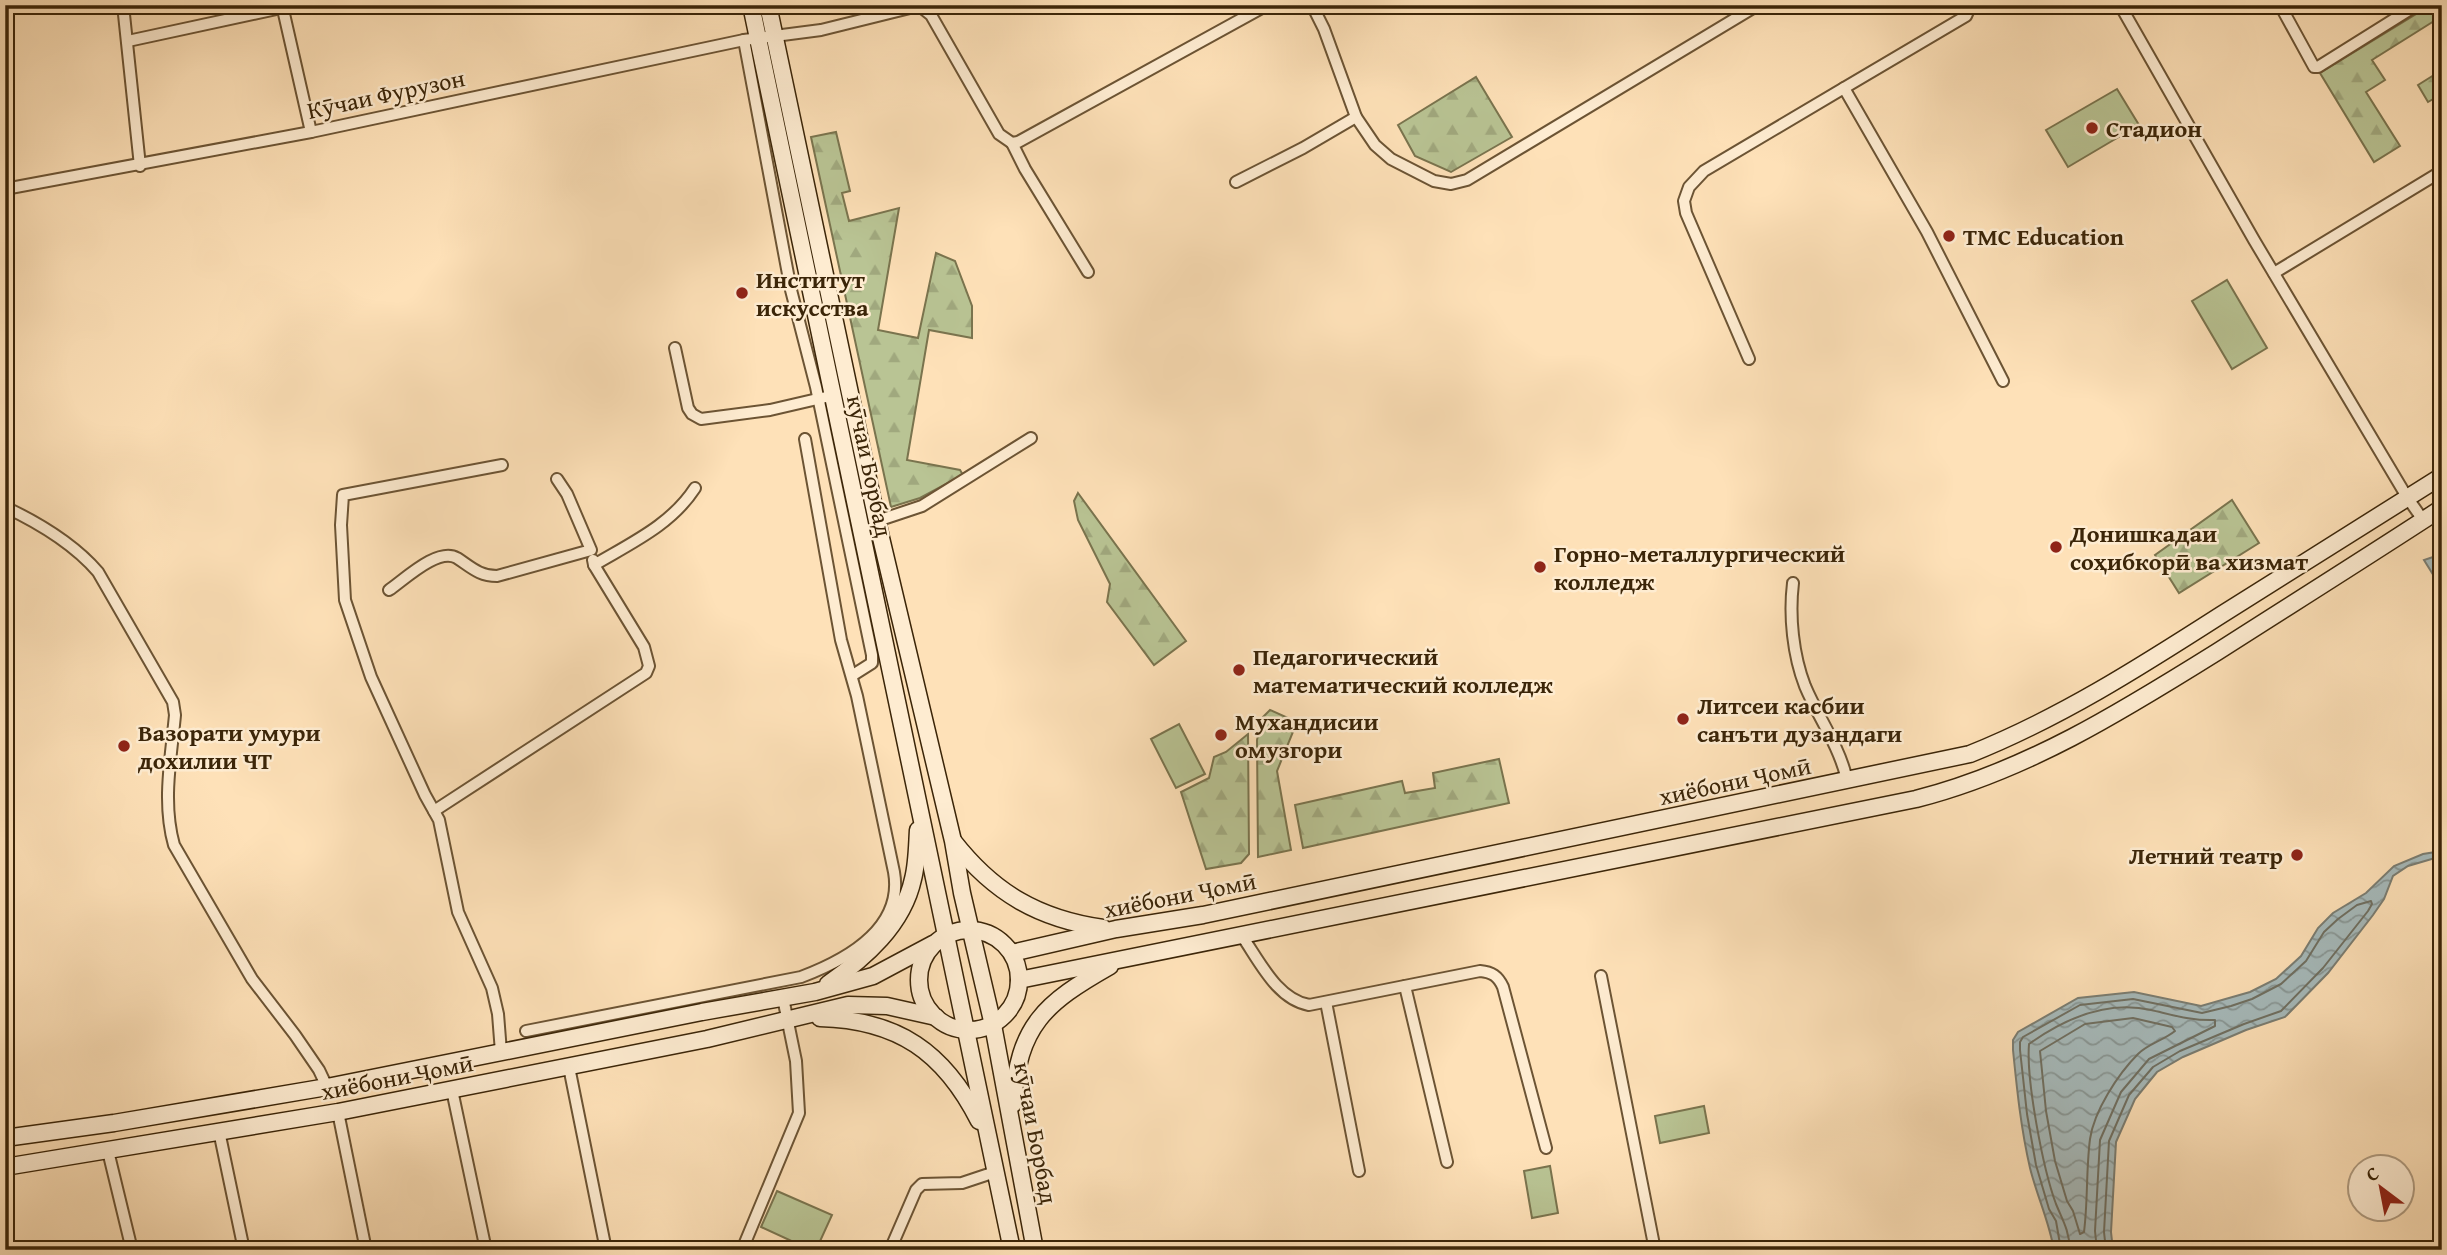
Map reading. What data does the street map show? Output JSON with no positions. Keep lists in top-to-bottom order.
{
  "streets": {
    "main road": ["кӯчаи Борбад", "хиёбони Ҷомӣ"],
    "street": ["Кӯчаи Фурузон"]
  },
  "crossings": [
    ["Кӯчаи Фурузон", "кӯчаи Борбад"],
    ["кӯчаи Борбад", "хиёбони Ҷомӣ"]
  ],
  "places": [
    "Стадион",
    "TMC Education",
    "Институт искусства",
    "Донишкадаи соҳибкорӣ ва хизмат",
    "Горно-металлургический колледж",
    "Педагогический математический колледж",
    "Литсеи касбии санъти дузандаги",
    "Мухандисии омузгори",
    "Вазорати умури дохилии ЧТ",
    "Летний театр"
  ],
  "north": "top left"
}
